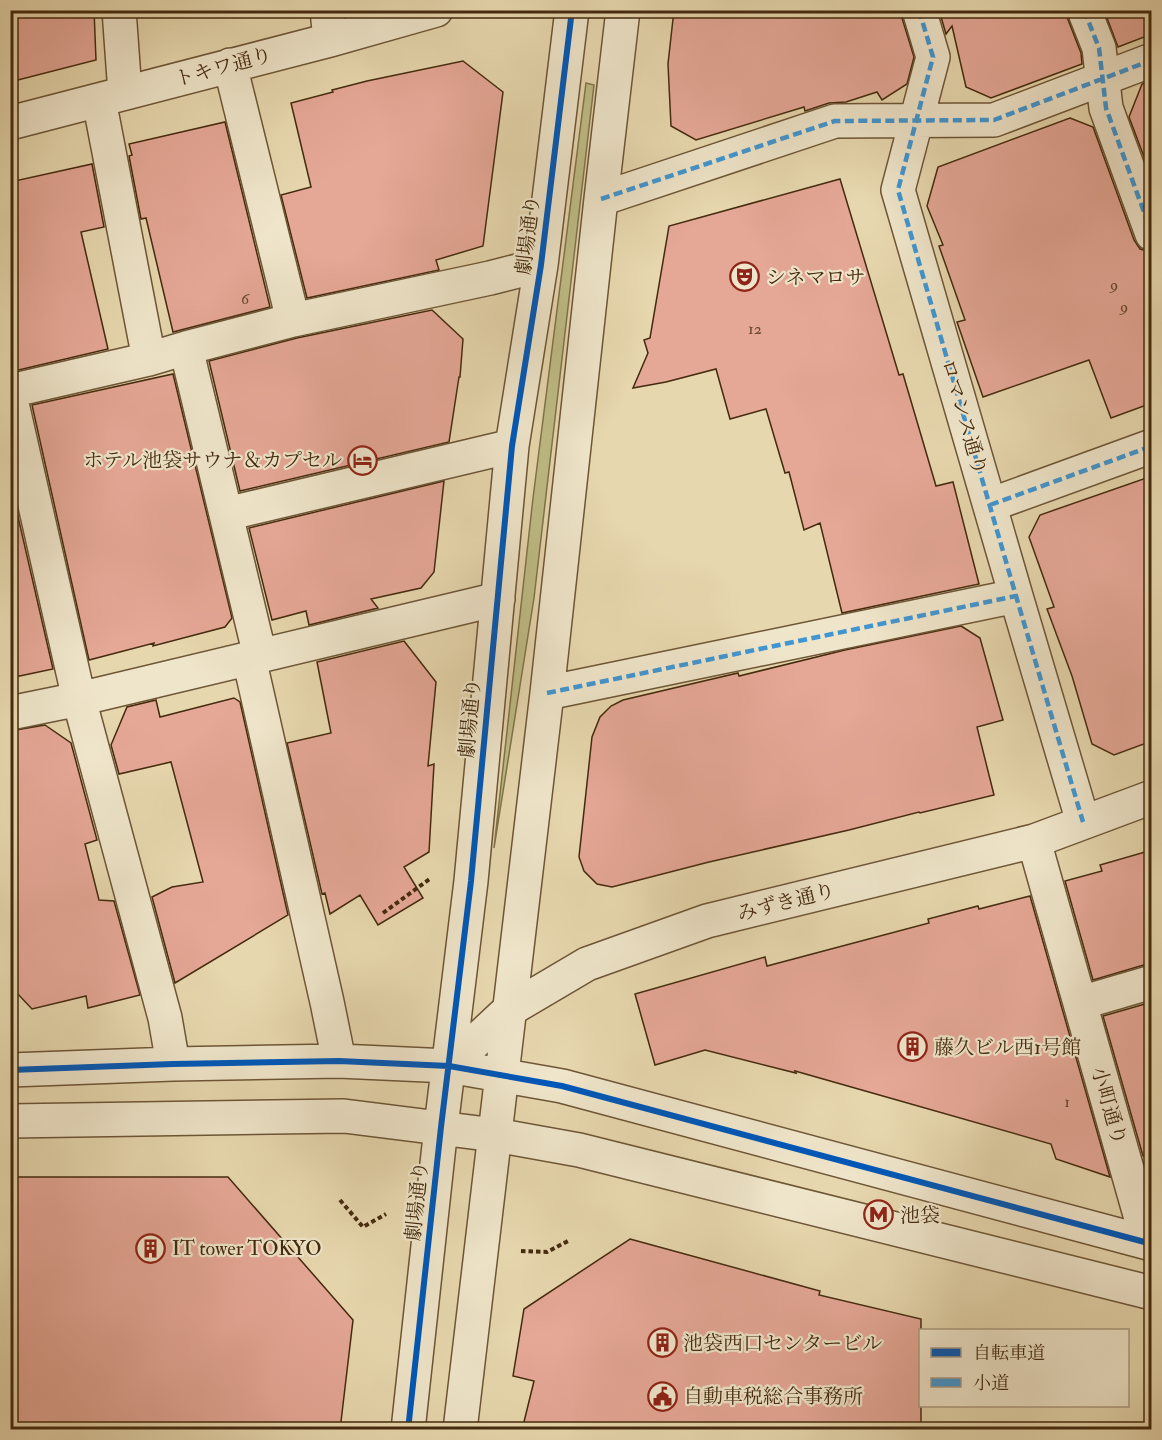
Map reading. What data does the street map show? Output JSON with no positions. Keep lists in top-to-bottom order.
{
  "streets": {
    "street": [
      "トキワ通り",
      "劇場通り",
      "ロマンス通り",
      "みずき通り",
      "小町通り"
    ]
  },
  "crossings": [
    ["劇場通り", "みずき通り"],
    ["ロマンス通り", "みずき通り"],
    ["みずき通り", "小町通り"]
  ],
  "places": {
    "theatre": ["シネマロサ"],
    "hotel": ["ホテル池袋サウナ＆カプセル"],
    "building": ["藤久ビル西1号館", "IT tower TOKYO", "池袋西口センタービル"],
    "metro station": ["池袋"],
    "public building": ["自動車税総合事務所"]
  },
  "house_numbers": [
    "9",
    "6",
    "9",
    "12",
    "1"
  ],
  "legend": ["自転車道", "小道"]
}
